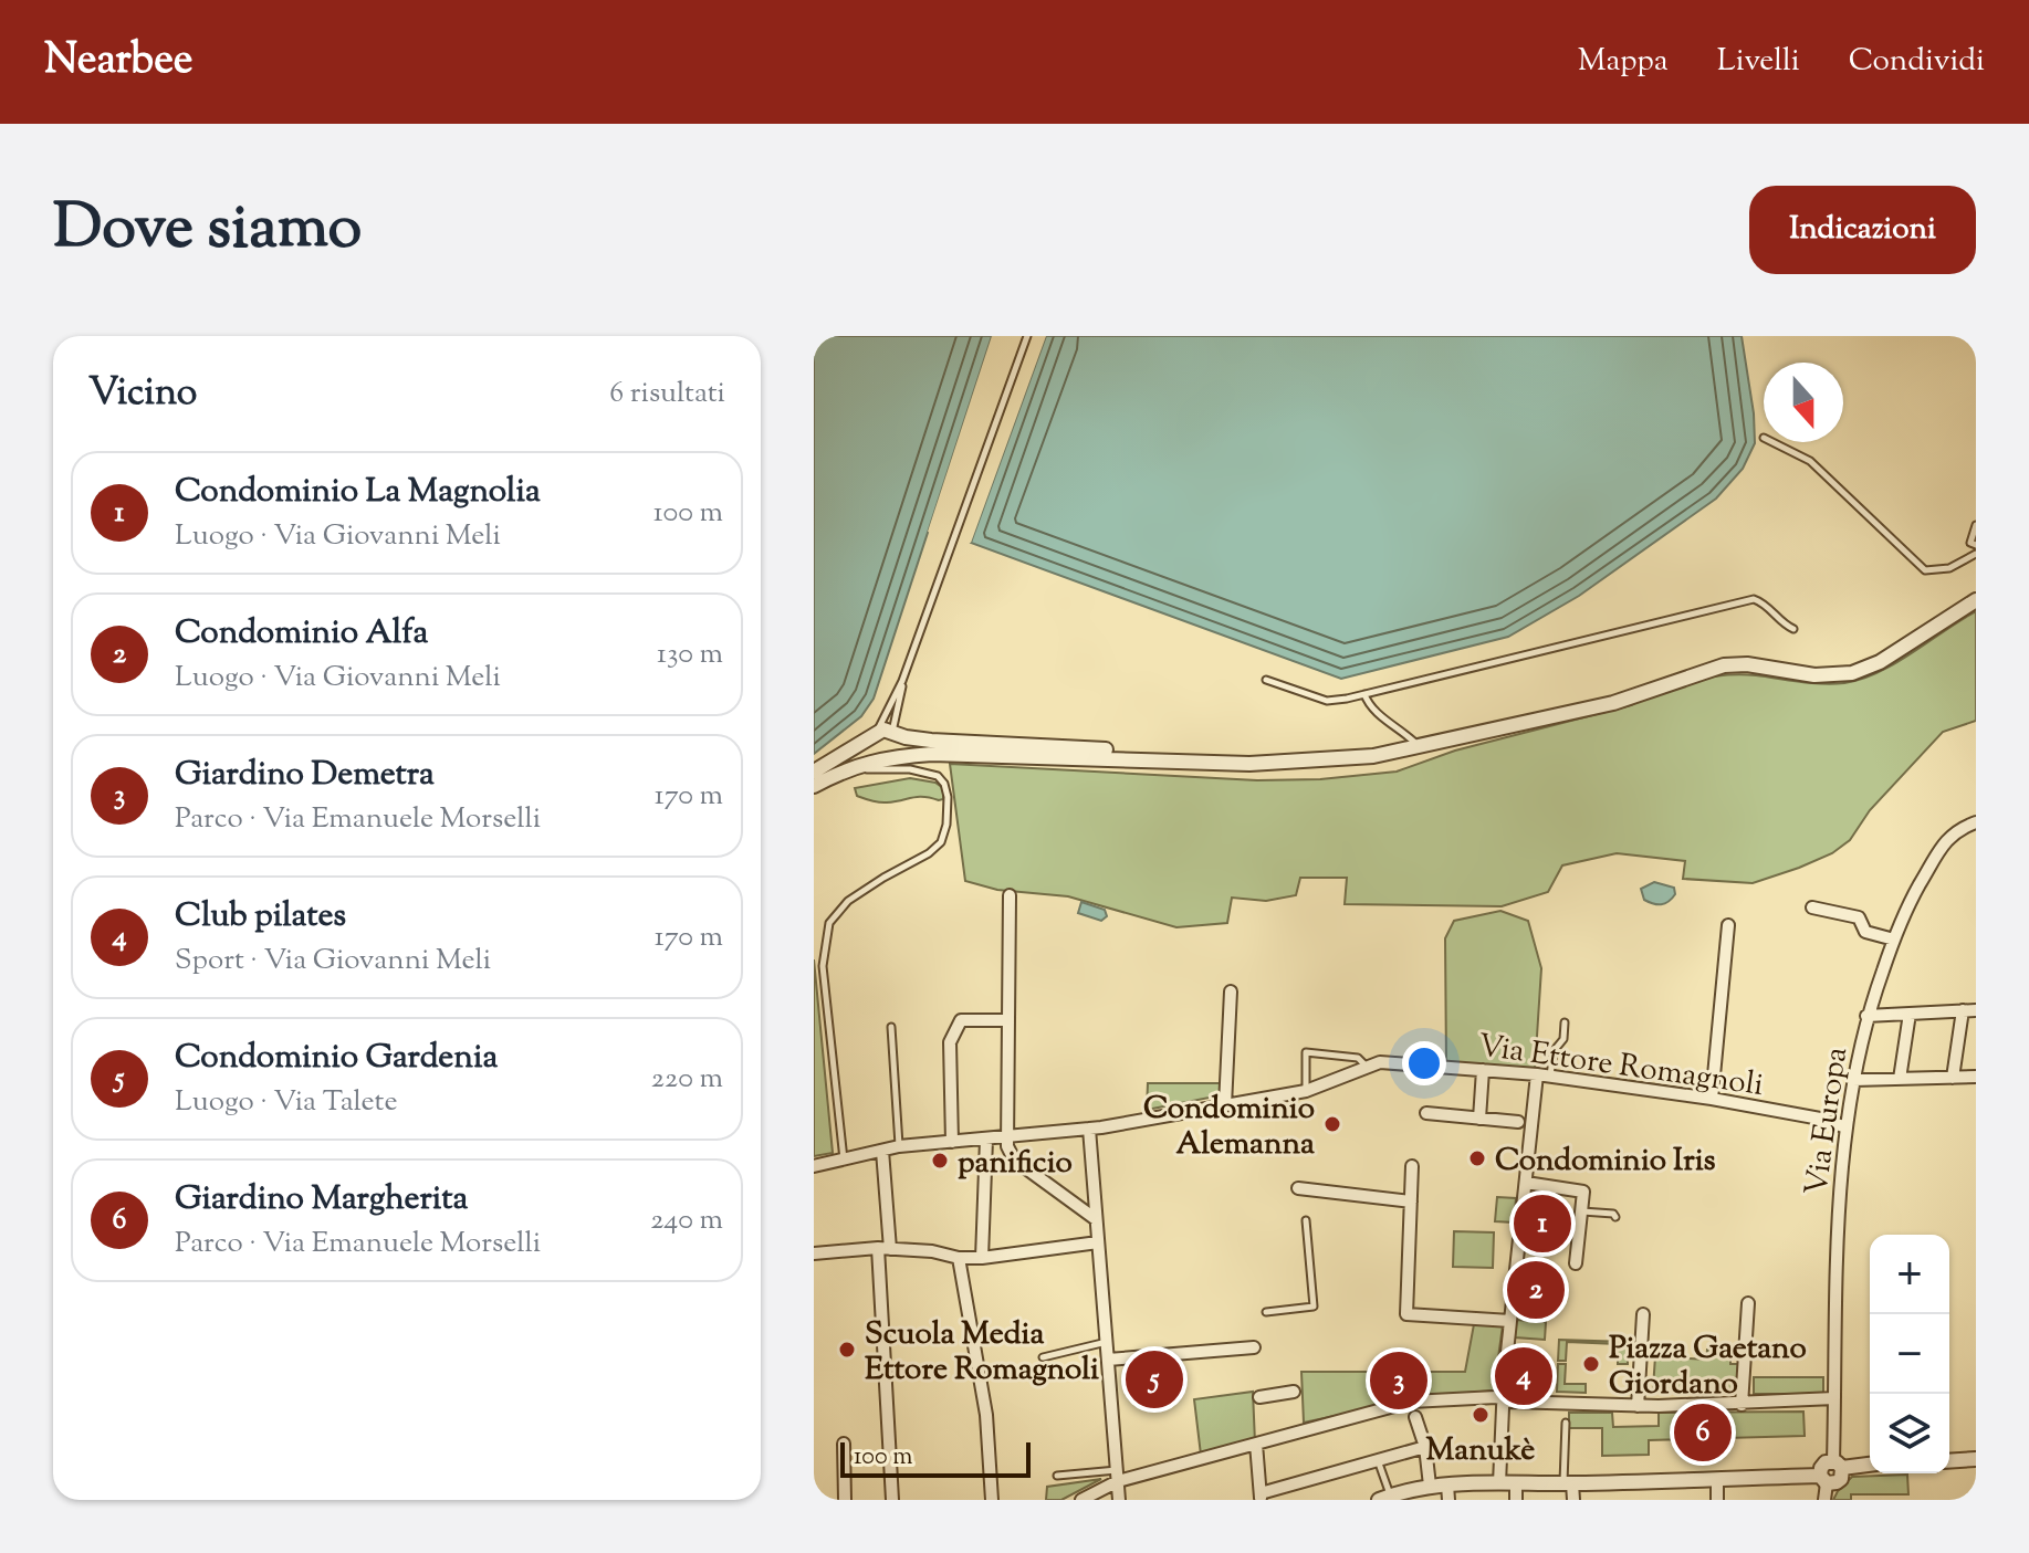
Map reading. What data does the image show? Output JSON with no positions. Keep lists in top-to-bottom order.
{
  "streets": {
    "street": ["Via Ettore Romagnoli", "Via Europa"]
  },
  "crossings": [
    ["Via Ettore Romagnoli", "Via Europa"]
  ],
  "places": [
    "Condominio Alemanna",
    "Condominio Iris",
    "panificio",
    "Scuola Media Ettore Romagnoli",
    "Piazza Gaetano Giordano",
    "Manukè"
  ],
  "scale_bar": "100 m",
  "north": "bottom",
  "page": {
    "header": "Nearbee",
    "nav": ["Mappa", "Livelli", "Condividi"],
    "title": "Dove siamo",
    "buttons": "Indicazioni",
    "heading": ["Vicino", "6 risultati"],
    "list": [
      {
        "mark": "1",
        "name": "Condominio La Magnolia",
        "note": "Luogo · Via Giovanni Meli",
        "value": "100 m"
      },
      {
        "mark": "2",
        "name": "Condominio Alfa",
        "note": "Luogo · Via Giovanni Meli",
        "value": "130 m"
      },
      {
        "mark": "3",
        "name": "Giardino Demetra",
        "note": "Parco · Via Emanuele Morselli",
        "value": "170 m"
      },
      {
        "mark": "4",
        "name": "Club pilates",
        "note": "Sport · Via Giovanni Meli",
        "value": "170 m"
      },
      {
        "mark": "5",
        "name": "Condominio Gardenia",
        "note": "Luogo · Via Talete",
        "value": "220 m"
      },
      {
        "mark": "6",
        "name": "Giardino Margherita",
        "note": "Parco · Via Emanuele Morselli",
        "value": "240 m"
      }
    ],
    "pins": [
      "1",
      "2",
      "4",
      "5",
      "3",
      "6"
    ],
    "map_buttons": ["+", "−"],
    "scale": "100 m"
  }
}
